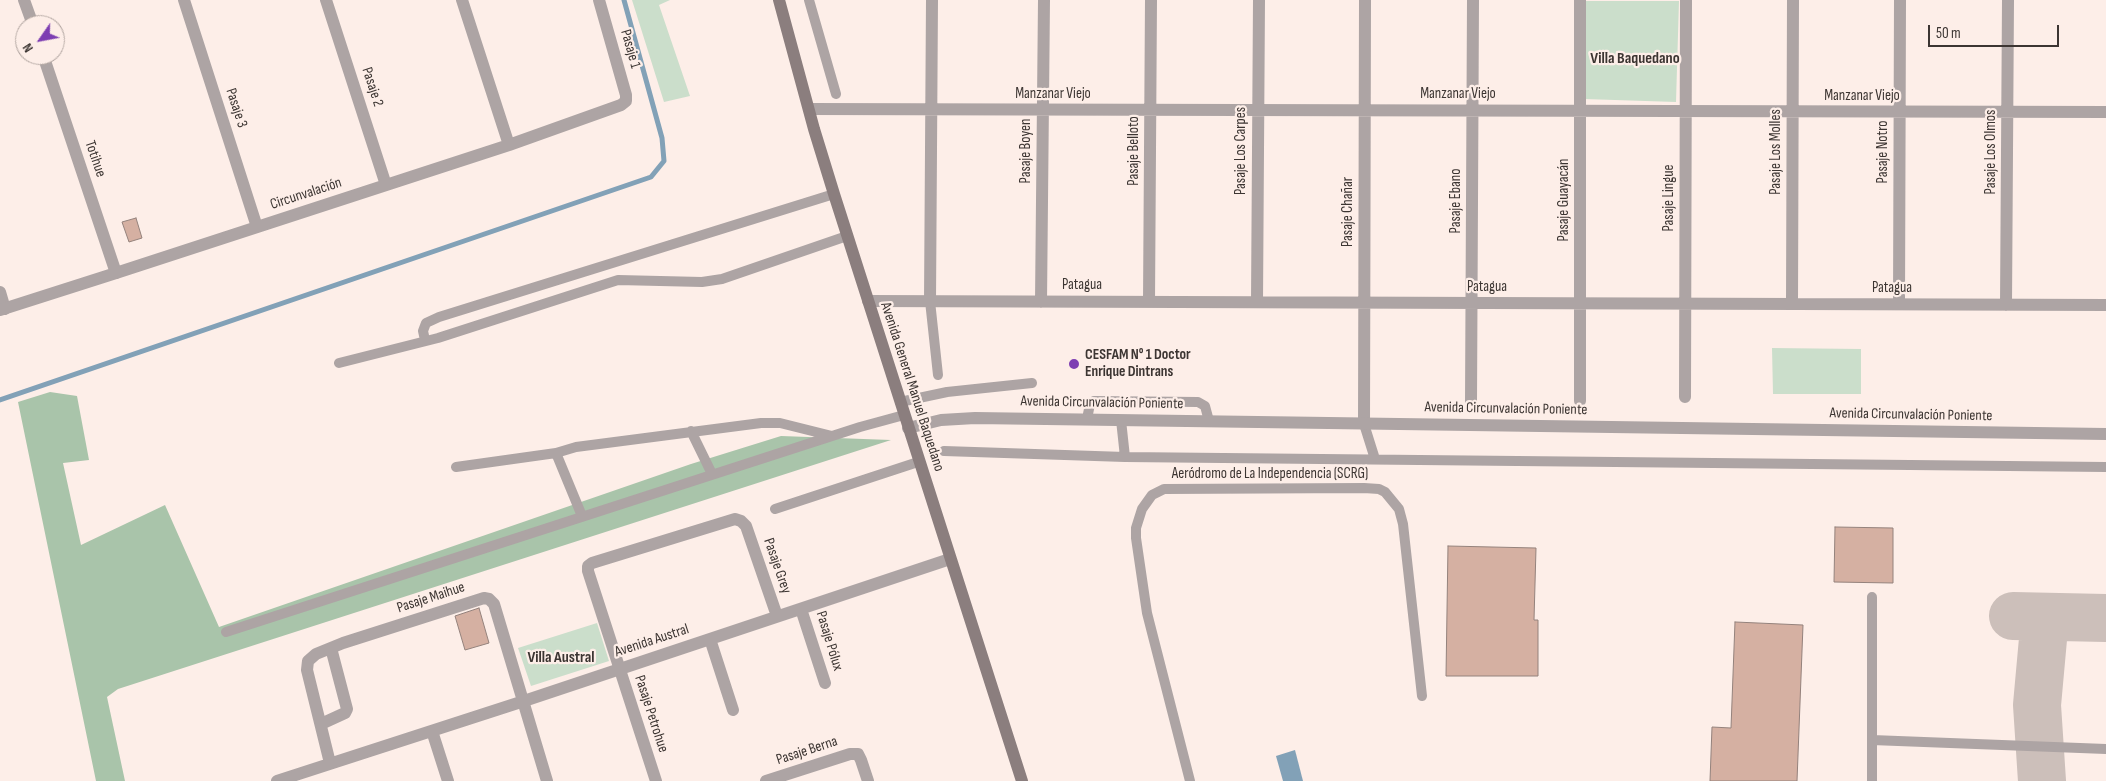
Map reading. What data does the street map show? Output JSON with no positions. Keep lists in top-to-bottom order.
{
  "streets": {
    "main road": ["Avenida General Manuel Baquedano"],
    "street": [
      "Pasaje 1",
      "Pasaje 2",
      "Manzanar Viejo",
      "Pasaje 3",
      "Pasaje Boyen",
      "Pasaje Belloto",
      "Pasaje Los Carpes",
      "Pasaje Los Molles",
      "Pasaje Notro",
      "Pasaje Los Olmos",
      "Totihue",
      "Circunvalación",
      "Pasaje Lingue",
      "Pasaje Guayacán",
      "Pasaje Ebano",
      "Pasaje Chañar",
      "Patagua",
      "Avenida Circunvalación Poniente",
      "Pasaje Grey",
      "Pasaje Maihue",
      "Avenida Austral",
      "Pasaje Pólux",
      "Pasaje Petrohue",
      "Pasaje Berna"
    ],
    "lane": ["Aeródromo de La Independencia (SCRG)"]
  },
  "crossings": [
    ["Pasaje 1", "Circunvalación"],
    ["Pasaje 2", "Circunvalación"],
    ["Manzanar Viejo", "Pasaje Boyen"],
    ["Manzanar Viejo", "Pasaje Belloto"],
    ["Manzanar Viejo", "Pasaje Los Carpes"],
    ["Manzanar Viejo", "Pasaje Los Molles"],
    ["Manzanar Viejo", "Pasaje Notro"],
    ["Manzanar Viejo", "Pasaje Los Olmos"],
    ["Manzanar Viejo", "Pasaje Lingue"],
    ["Manzanar Viejo", "Pasaje Guayacán"],
    ["Manzanar Viejo", "Pasaje Ebano"],
    ["Manzanar Viejo", "Pasaje Chañar"],
    ["Manzanar Viejo", "Avenida General Manuel Baquedano"],
    ["Pasaje 3", "Circunvalación"],
    ["Pasaje Boyen", "Patagua"],
    ["Pasaje Belloto", "Patagua"],
    ["Pasaje Los Carpes", "Patagua"],
    ["Pasaje Los Molles", "Patagua"],
    ["Pasaje Notro", "Patagua"],
    ["Pasaje Los Olmos", "Patagua"],
    ["Totihue", "Circunvalación"],
    ["Pasaje Lingue", "Patagua"],
    ["Pasaje Guayacán", "Patagua"],
    ["Pasaje Ebano", "Patagua"],
    ["Pasaje Chañar", "Patagua"],
    ["Pasaje Chañar", "Avenida Circunvalación Poniente"],
    ["Patagua", "Avenida General Manuel Baquedano"],
    ["Avenida General Manuel Baquedano", "Avenida Circunvalación Poniente"],
    ["Avenida General Manuel Baquedano", "Avenida Austral"],
    ["Pasaje Grey", "Avenida Austral"],
    ["Pasaje Grey", "Pasaje Petrohue"],
    ["Pasaje Maihue", "Avenida Austral"],
    ["Avenida Austral", "Pasaje Pólux"],
    ["Avenida Austral", "Pasaje Petrohue"]
  ],
  "districts": ["Villa Baquedano", "Villa Austral"],
  "places": ["CESFAM N° 1 Doctor Enrique Dintrans"],
  "scale_bar": "50 m",
  "north": "bottom left"
}
